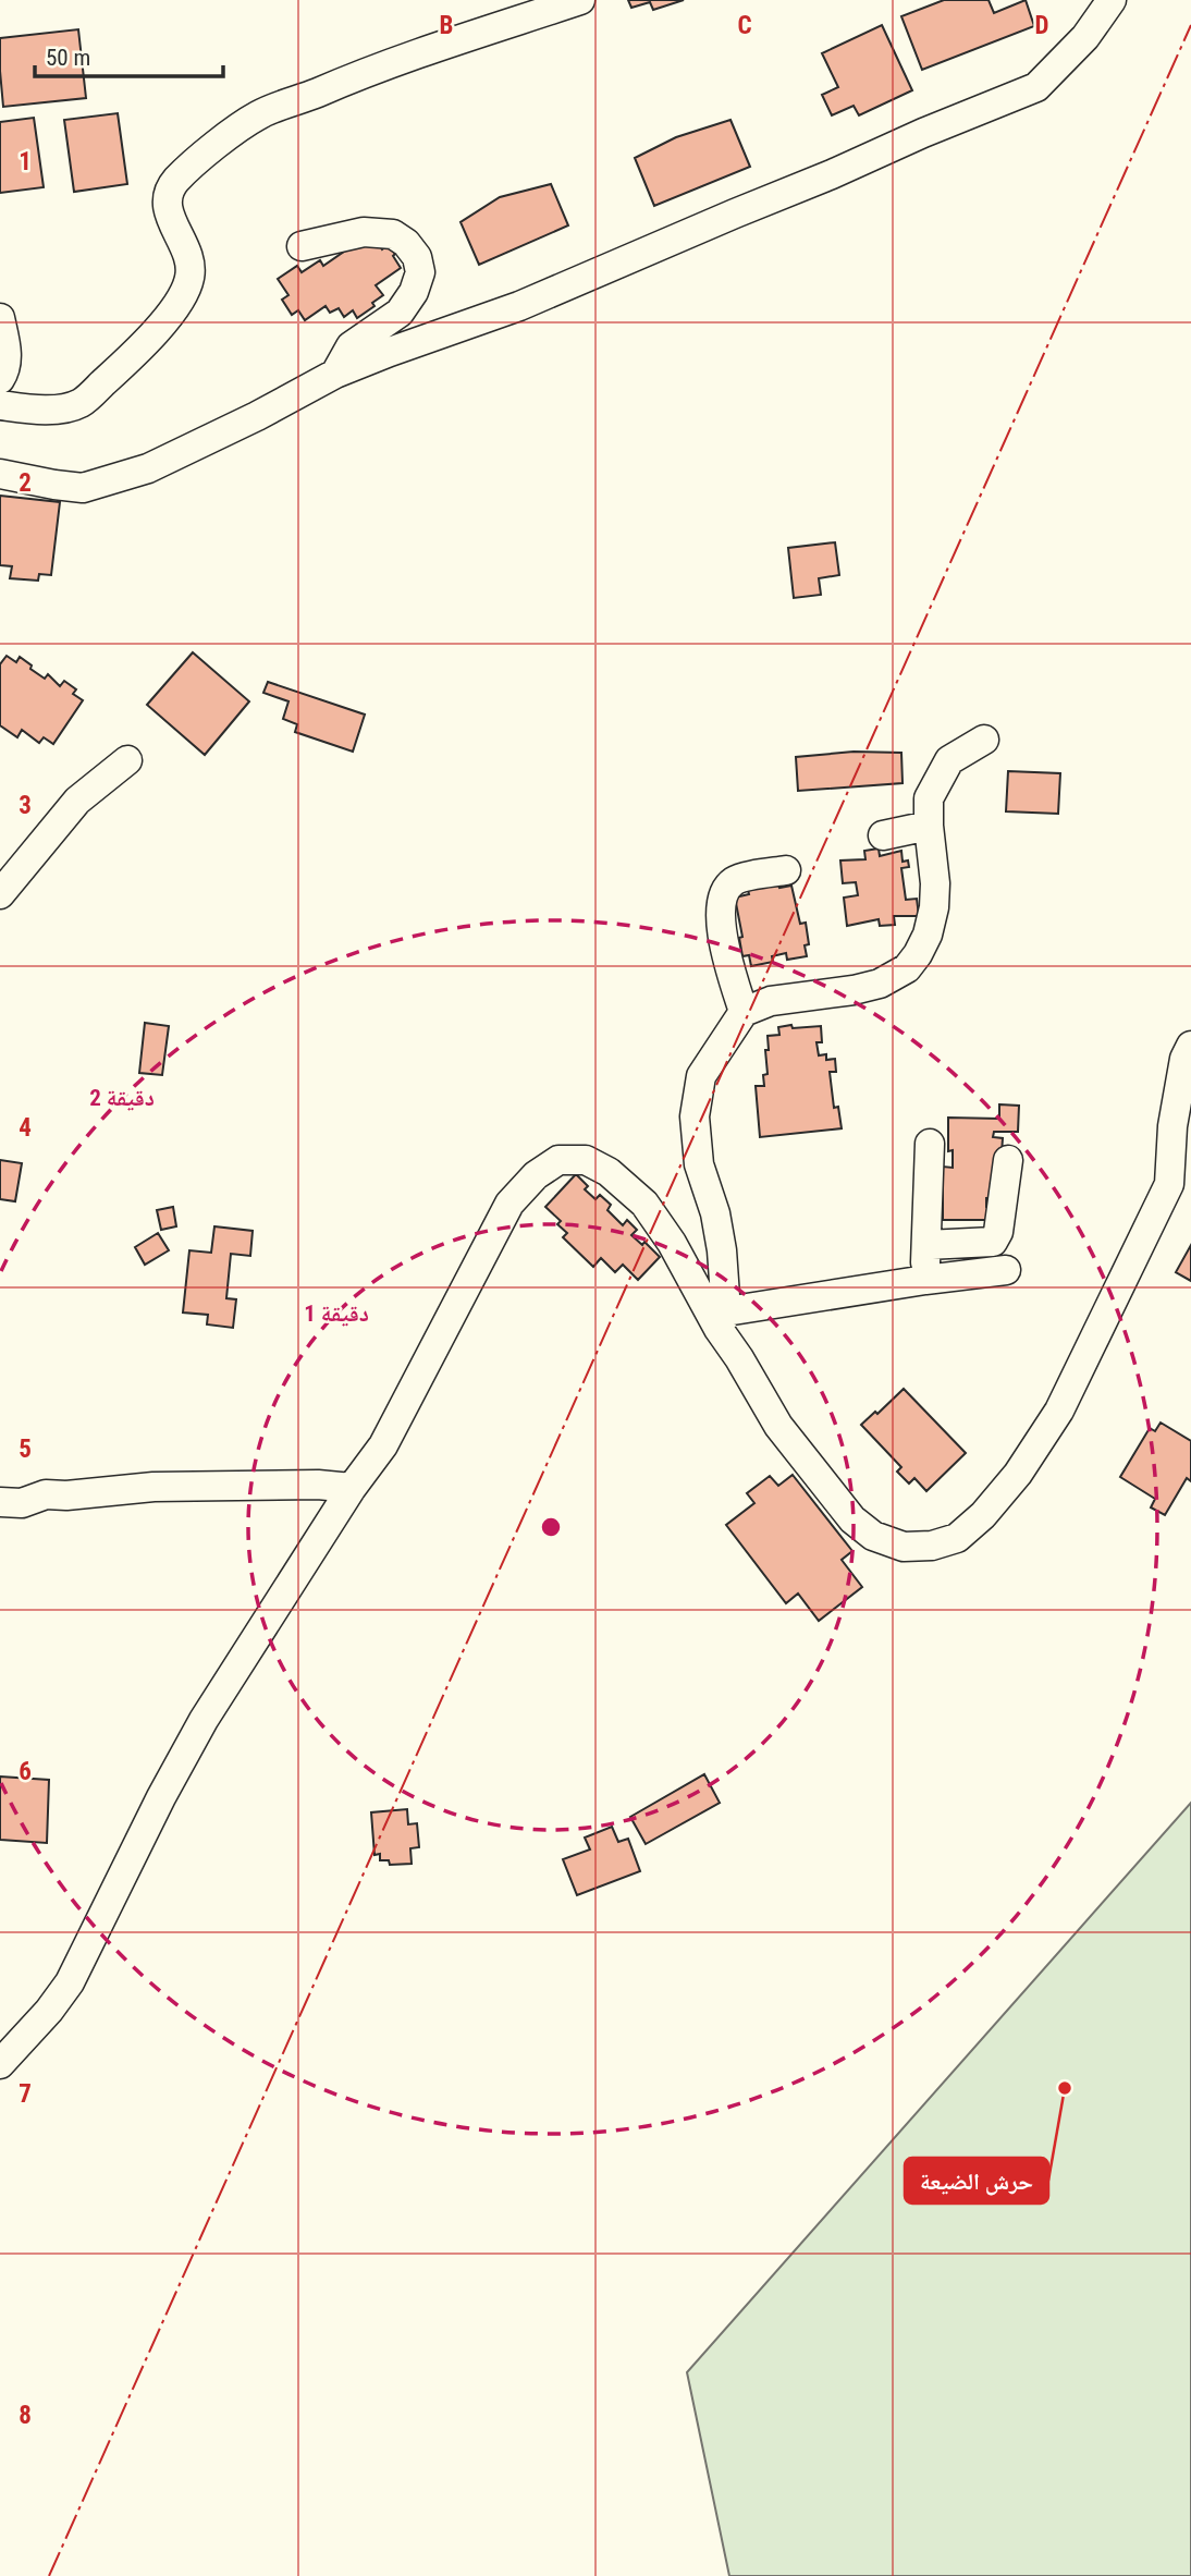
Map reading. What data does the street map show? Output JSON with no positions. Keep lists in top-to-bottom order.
{
  "places": ["حرش الضيعة"],
  "scale_bar": "50 m",
  "grid": {
    "columns": ["B", "C", "D"],
    "rows": [
      "1",
      "2",
      "3",
      "4",
      "5",
      "6",
      "7",
      "8"
    ]
  },
  "rings": ["2 دقيقة", "1 دقيقة"]
}
